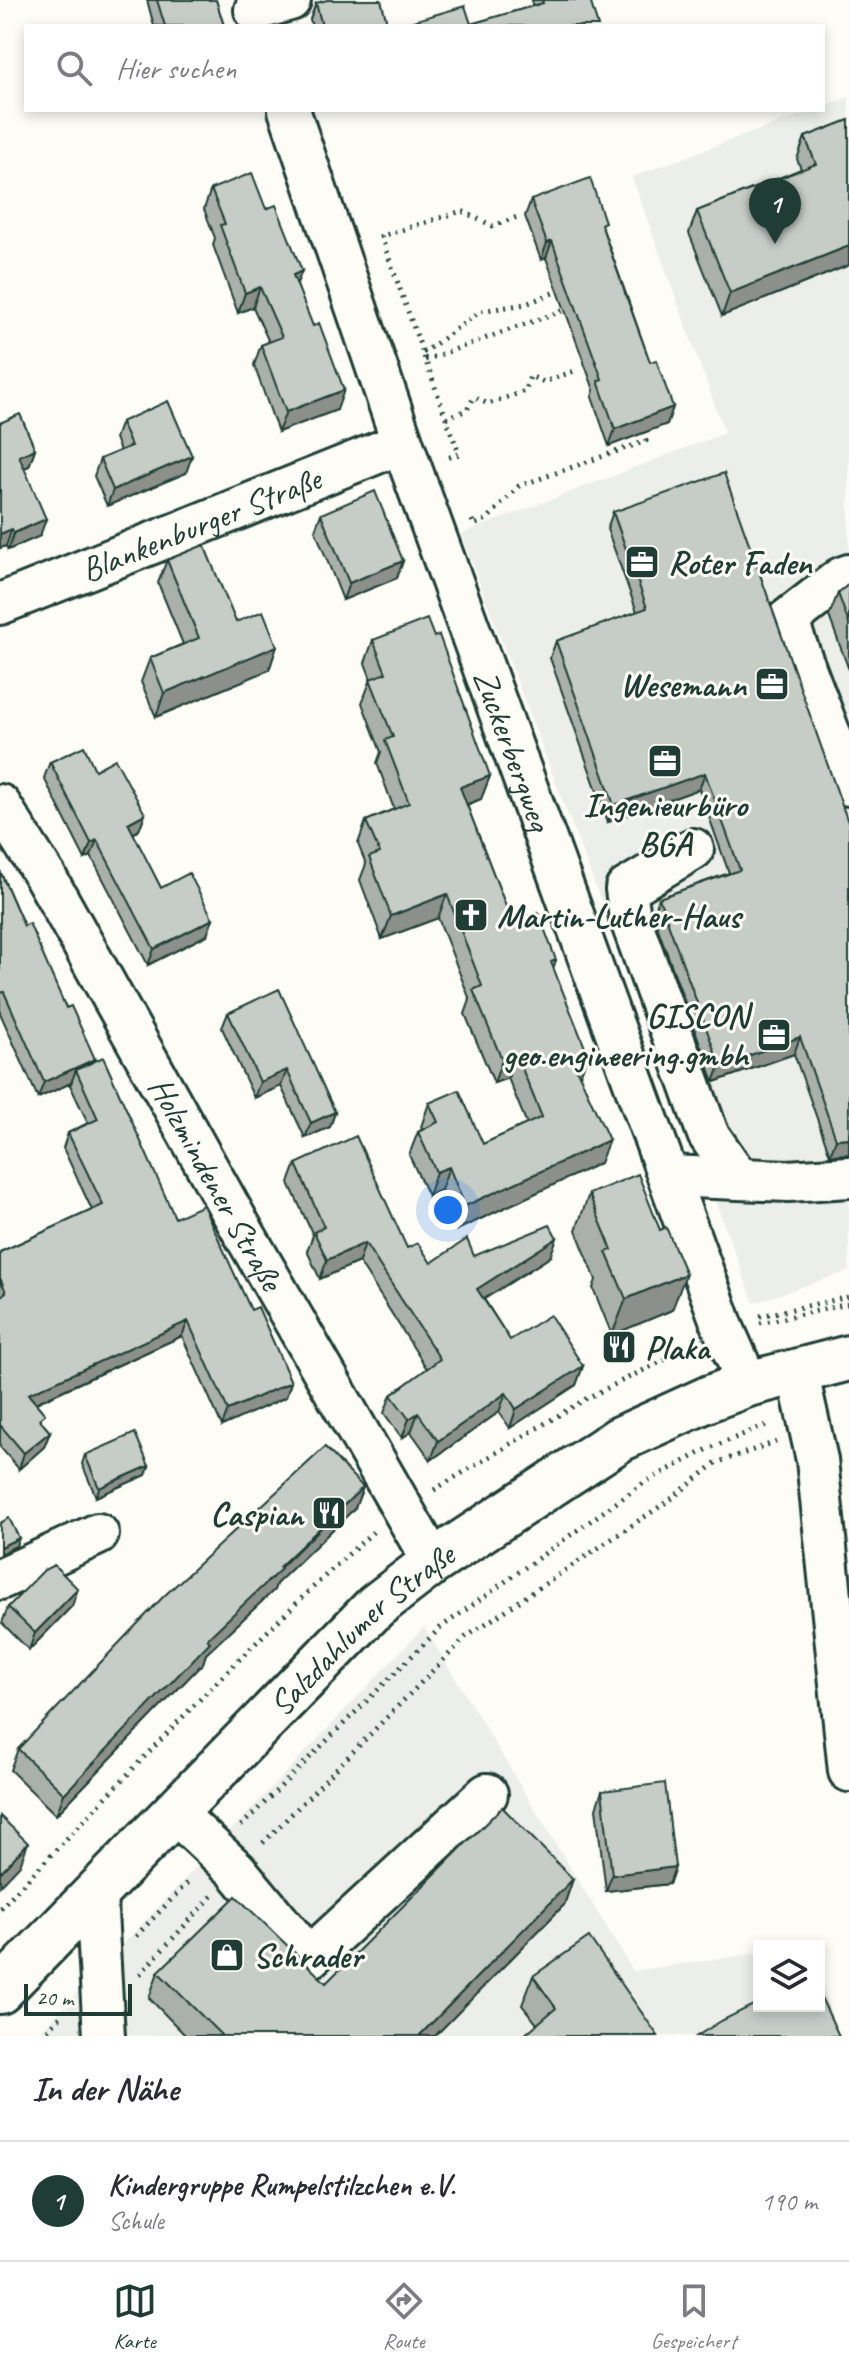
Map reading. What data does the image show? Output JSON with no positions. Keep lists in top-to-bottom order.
{
  "streets": {
    "main road": ["Salzdahlumer Straße"],
    "street": ["Blankenburger Straße", "Zuckerbergweg", "Holzmindener Straße"]
  },
  "crossings": [
    ["Blankenburger Straße", "Zuckerbergweg"],
    ["Zuckerbergweg", "Salzdahlumer Straße"],
    ["Holzmindener Straße", "Salzdahlumer Straße"]
  ],
  "places": {
    "office": [
      "Roter Faden",
      "Wesemann",
      "Ingenieurbüro BGA",
      "GISCON geo.engineering.gmbh"
    ],
    "church": ["Martin-Luther-Haus"],
    "restaurant": ["Plaka", "Caspian"],
    "shop": ["Schrader"]
  },
  "scale_bar": "20 m",
  "page": {
    "search": "Hier suchen",
    "pins": "1",
    "scale": "20 m",
    "heading": "In der Nähe",
    "list": [
      {
        "mark": "1",
        "name": "Kindergruppe Rumpelstilzchen e.V.",
        "note": "Schule",
        "value": "190 m"
      }
    ],
    "nav": ["Karte", "Route", "Gespeichert"]
  }
}
